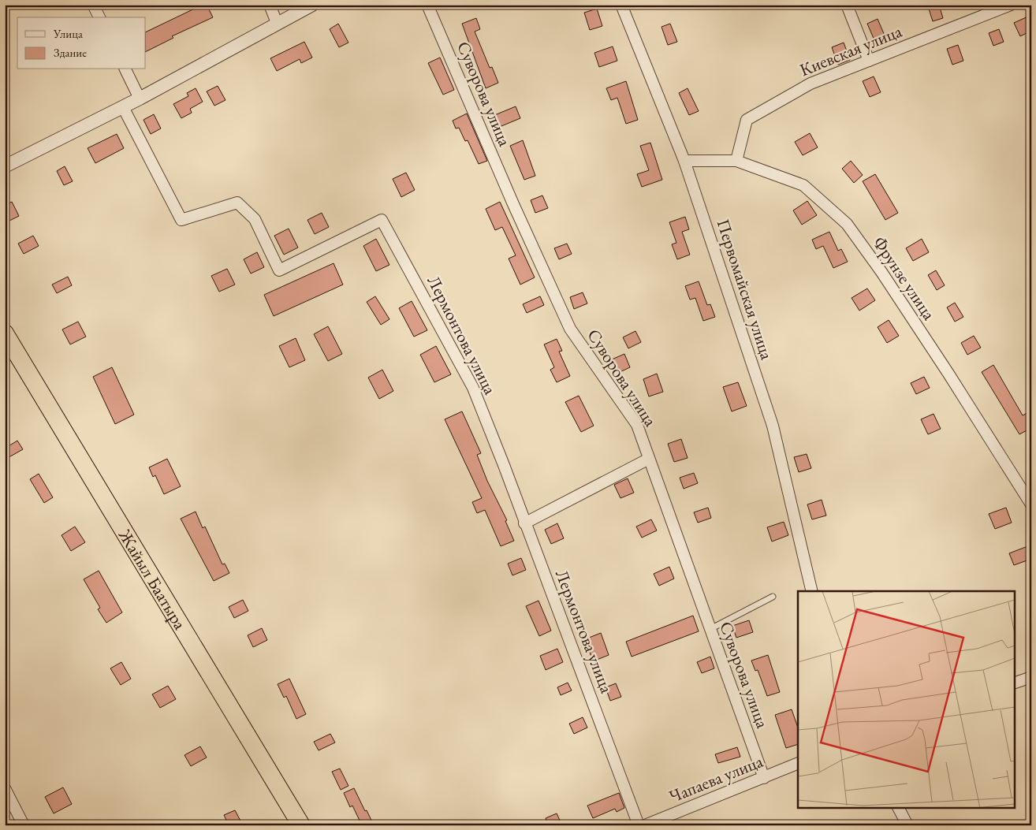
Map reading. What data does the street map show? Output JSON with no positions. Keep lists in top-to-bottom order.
{
  "streets": {
    "highway": ["Жайыл Баатыра"],
    "street": [
      "Киевская улица",
      "Суворова улица",
      "Фрунзе улица",
      "Первомайская улица",
      "Лермонтова улица",
      "Чапаева улица"
    ]
  },
  "crossings": [
    ["Киевская улица", "Фрунзе улица"],
    ["Суворова улица", "Чапаева улица"],
    ["Фрунзе улица", "Первомайская улица"]
  ],
  "legend": ["Улица", "Здание"]
}
